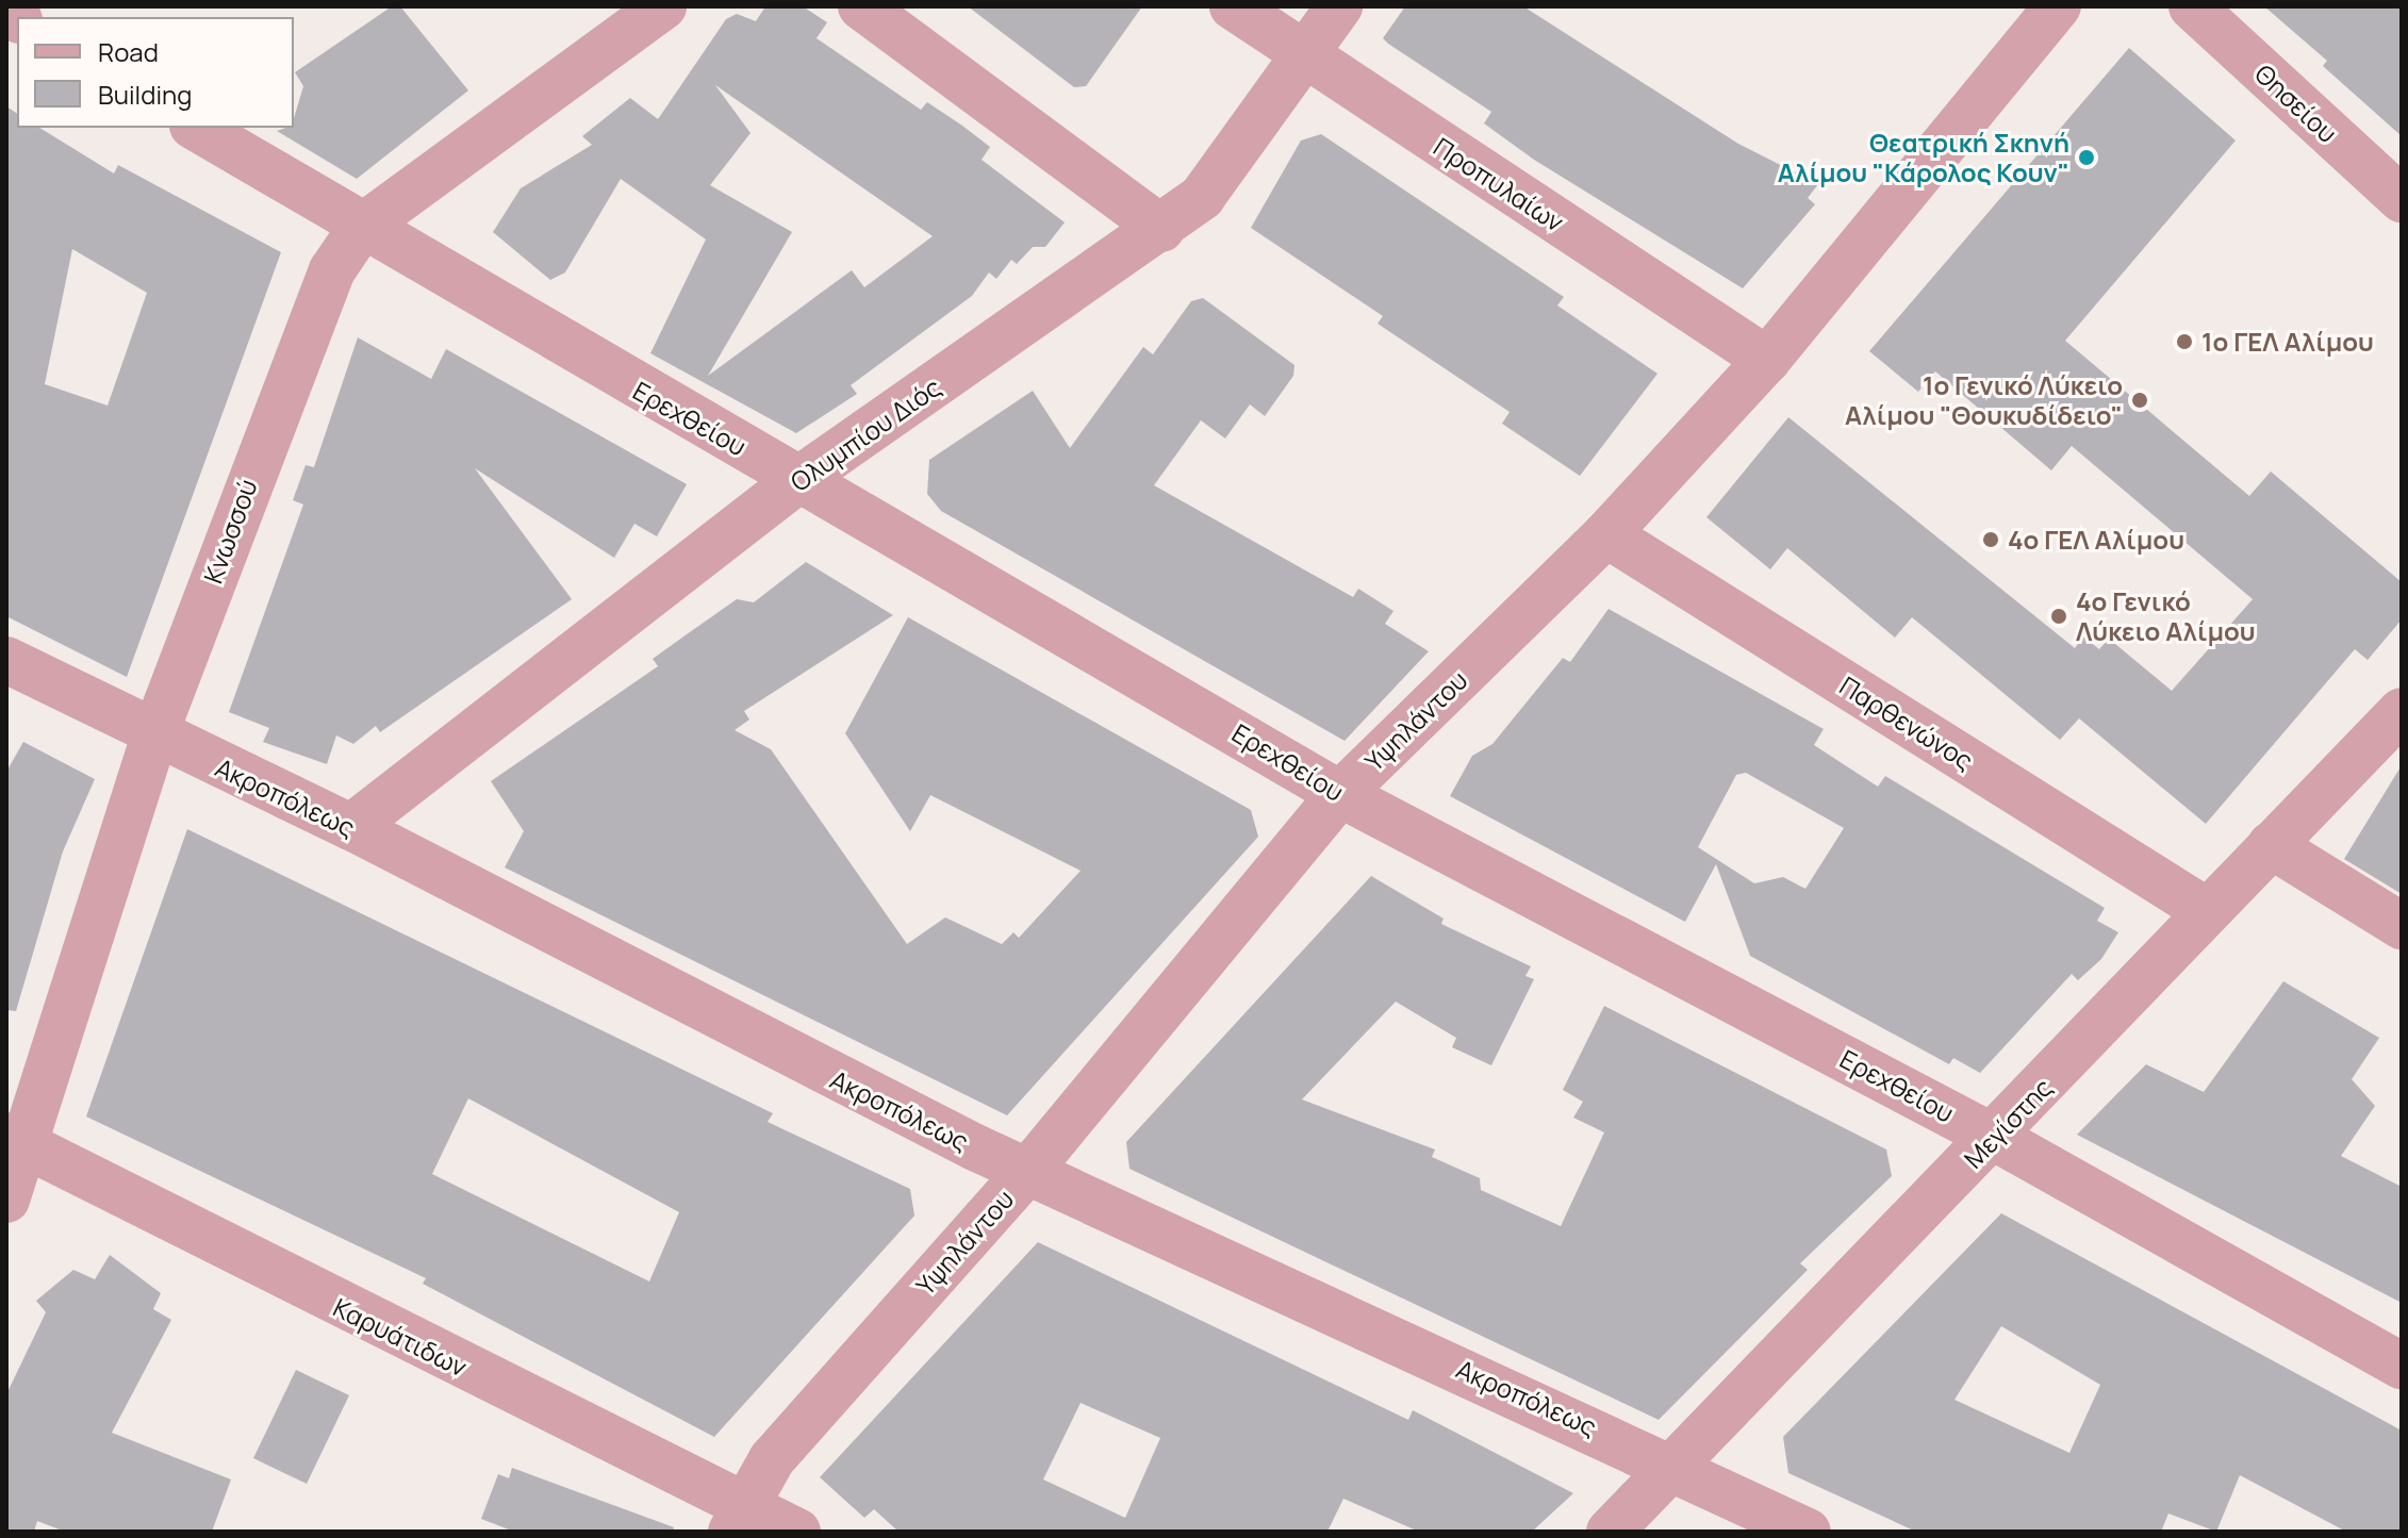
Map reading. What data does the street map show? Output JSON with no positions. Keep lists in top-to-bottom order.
{
  "streets": {
    "street": [
      "Θησείου",
      "Προπυλαίων",
      "Ερεχθείου",
      "Ολυμπίου Διός",
      "Κνωσσού",
      "Υψηλάντου",
      "Παρθενώνος",
      "Ακροπόλεως",
      "Μεγίστης",
      "Καρυάτιδων"
    ]
  },
  "crossings": [
    ["Προπυλαίων", "Ολυμπίου Διός"],
    ["Προπυλαίων", "Υψηλάντου"],
    ["Ερεχθείου", "Ολυμπίου Διός"],
    ["Ερεχθείου", "Κνωσσού"],
    ["Ερεχθείου", "Υψηλάντου"],
    ["Ερεχθείου", "Μεγίστης"],
    ["Ολυμπίου Διός", "Ακροπόλεως"],
    ["Κνωσσού", "Ακροπόλεως"],
    ["Κνωσσού", "Καρυάτιδων"],
    ["Υψηλάντου", "Παρθενώνος"],
    ["Υψηλάντου", "Ακροπόλεως"],
    ["Υψηλάντου", "Καρυάτιδων"],
    ["Παρθενώνος", "Μεγίστης"],
    ["Ακροπόλεως", "Μεγίστης"]
  ],
  "places": [
    "Θεατρική Σκηνή Αλίμου \"Κάρολος Κουν\"",
    "1ο ΓΕΛ Αλίμου",
    "1ο Γενικό Λύκειο Αλίμου \"Θουκυδίδειο\"",
    "4ο ΓΕΛ Αλίμου",
    "4ο Γενικό Λύκειο Αλίμου"
  ],
  "legend": ["Road", "Building"]
}
